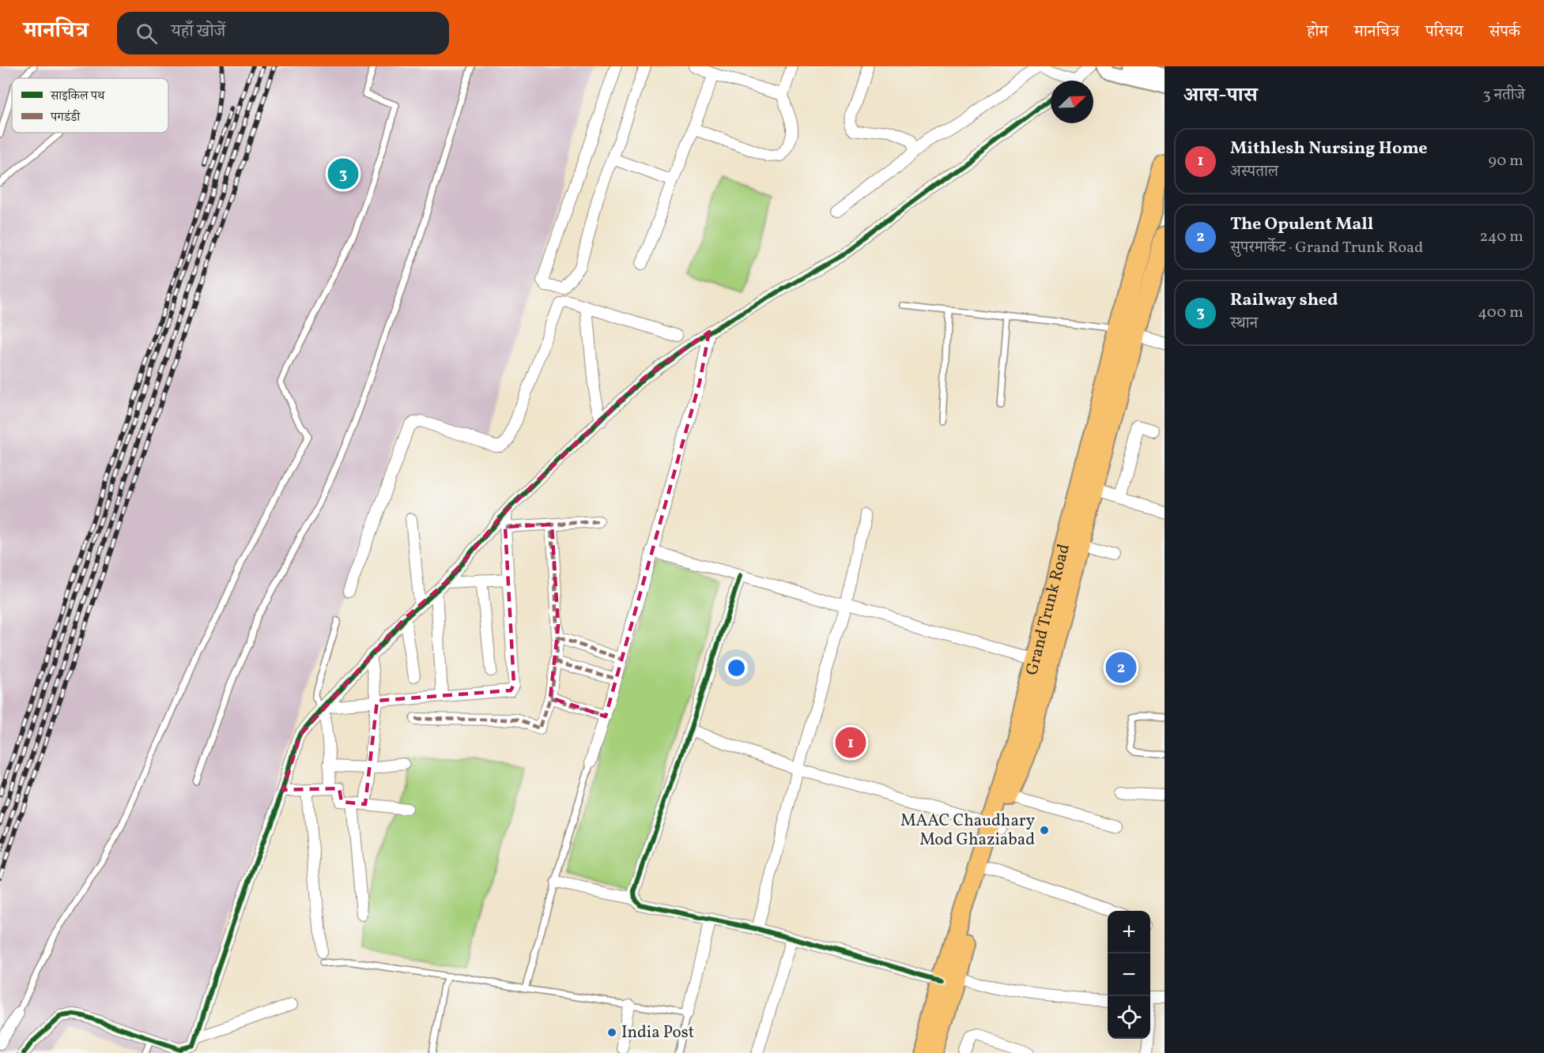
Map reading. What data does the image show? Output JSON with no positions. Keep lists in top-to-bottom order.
{
  "streets": {
    "highway": ["Grand Trunk Road"]
  },
  "places": ["MAAC Chaudhary Mod Ghaziabad", "India Post"],
  "legend": ["साइकिल पथ", "पगडंडी"],
  "north": "top right",
  "page": {
    "header": "मानचित्र",
    "search": "यहाँ खोजें",
    "nav": [
      "होम",
      "मानचित्र",
      "परिचय",
      "संपर्क"
    ],
    "heading": ["आस-पास", "3 नतीजे"],
    "list": [
      {
        "mark": "1",
        "name": "Mithlesh Nursing Home",
        "note": "अस्पताल",
        "value": "90 m"
      },
      {
        "mark": "2",
        "name": "The Opulent Mall",
        "note": "सुपरमार्केट · Grand Trunk Road",
        "value": "240 m"
      },
      {
        "mark": "3",
        "name": "Railway shed",
        "note": "स्थान",
        "value": "400 m"
      }
    ],
    "pins": ["3", "2", "1"],
    "map_buttons": ["+", "−"]
  }
}
